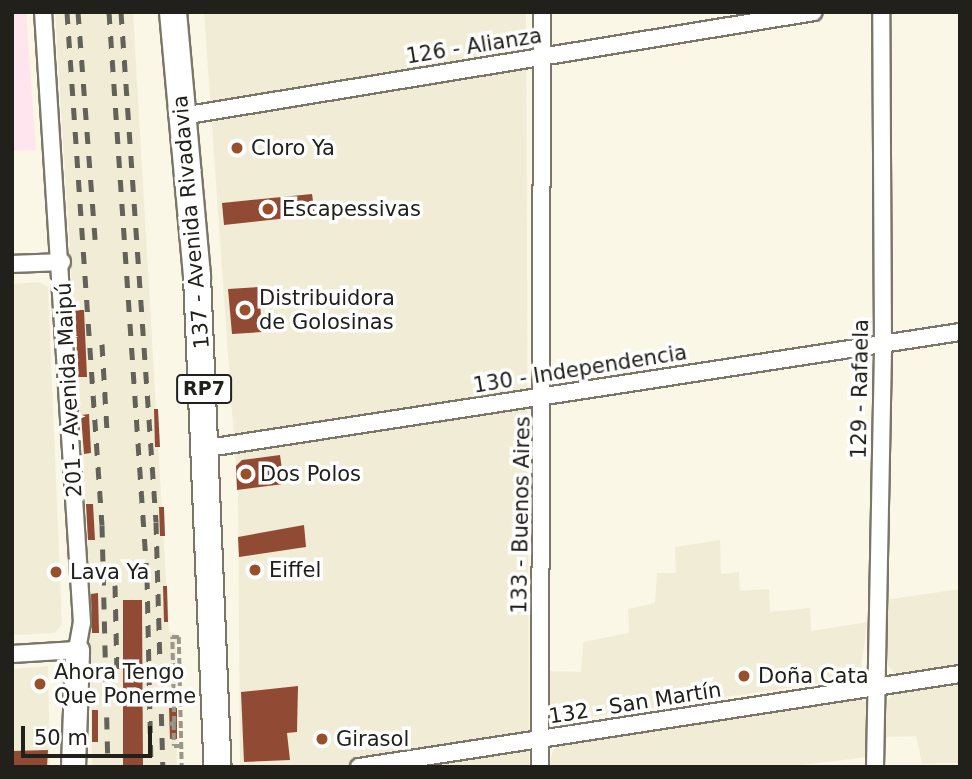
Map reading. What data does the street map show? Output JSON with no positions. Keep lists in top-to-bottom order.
{
  "streets": {
    "main road": ["137 - Avenida Rivadavia", "RP7", "201 - Avenida Maipú"],
    "street": [
      "126 - Alianza",
      "130 - Independencia",
      "129 - Rafaela",
      "133 - Buenos Aires",
      "132 - San Martín"
    ]
  },
  "crossings": [
    ["126 - Alianza", "137 - Avenida Rivadavia"],
    ["126 - Alianza", "133 - Buenos Aires"],
    ["137 - Avenida Rivadavia", "130 - Independencia"],
    ["130 - Independencia", "129 - Rafaela"],
    ["130 - Independencia", "133 - Buenos Aires"],
    ["129 - Rafaela", "132 - San Martín"],
    ["133 - Buenos Aires", "132 - San Martín"]
  ],
  "places": [
    "Cloro Ya",
    "Escapessivas",
    "Distribuidora de Golosinas",
    "Dos Polos",
    "Eiffel",
    "Lava Ya",
    "Doña Cata",
    "Ahora Tengo Que Ponerme",
    "Girasol"
  ],
  "scale_bar": "50 m"
}
